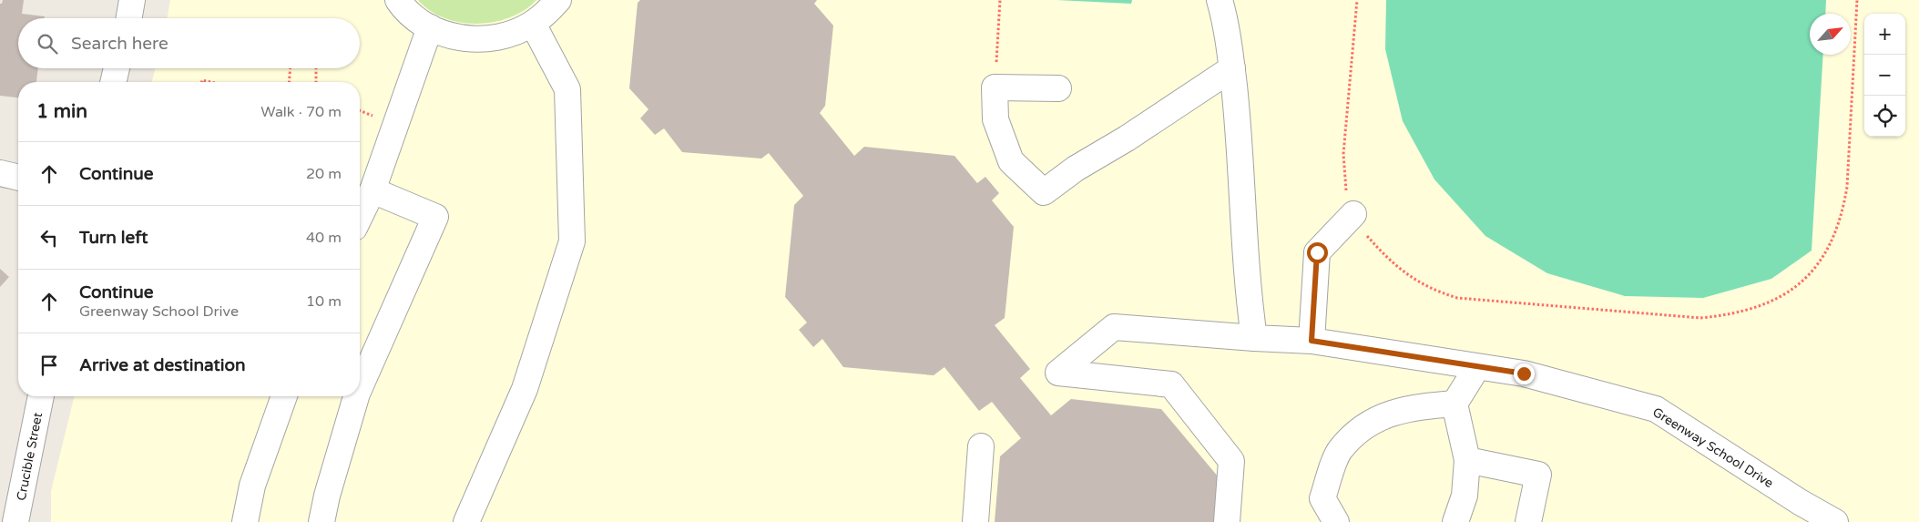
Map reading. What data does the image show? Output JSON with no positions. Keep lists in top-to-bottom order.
{
  "streets": {
    "street": ["Greenway School Drive", "Crucible Street"]
  },
  "north": "top right",
  "page": {
    "map_buttons": ["+", "−"],
    "search": "Search here",
    "heading": ["1 min", "Walk · 70 m"],
    "list": [
      ["Continue", "20 m"],
      ["Turn left", "40 m"],
      ["Continue", "Greenway School Drive", "10 m"],
      "Arrive at destination"
    ]
  }
}
